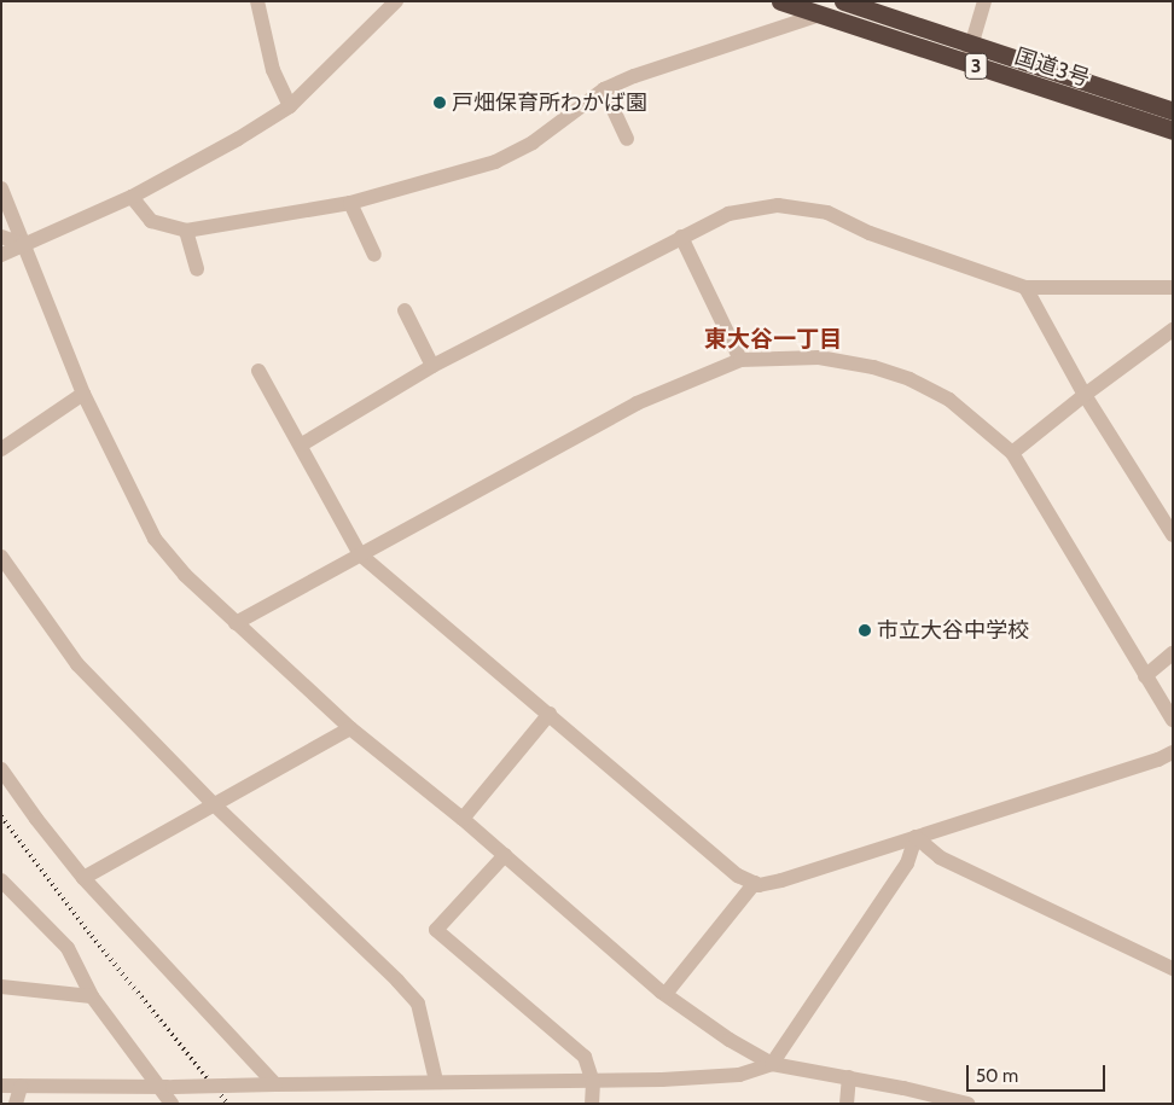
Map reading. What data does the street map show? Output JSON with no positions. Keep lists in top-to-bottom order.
{
  "streets": {
    "highway": ["3", "国道3号"]
  },
  "districts": ["東大谷一丁目"],
  "places": ["戸畑保育所わかば園", "市立大谷中学校"],
  "scale_bar": "50 m"
}
